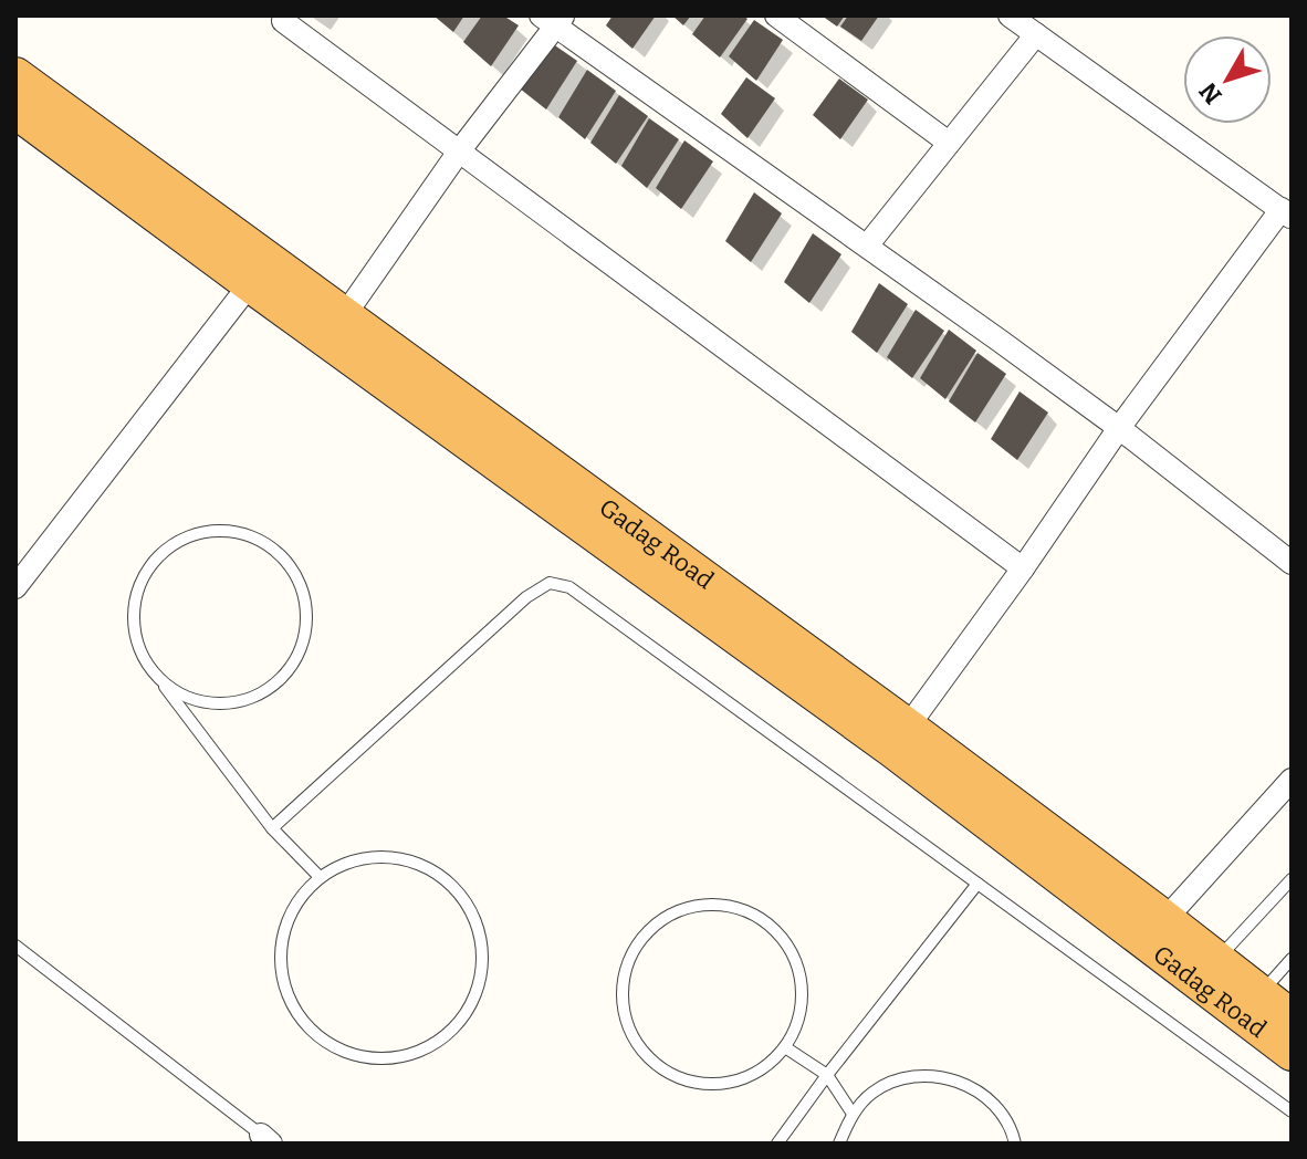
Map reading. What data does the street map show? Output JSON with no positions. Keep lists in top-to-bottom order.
{
  "streets": {
    "highway": ["Gadag Road"]
  },
  "north": "bottom left"
}
